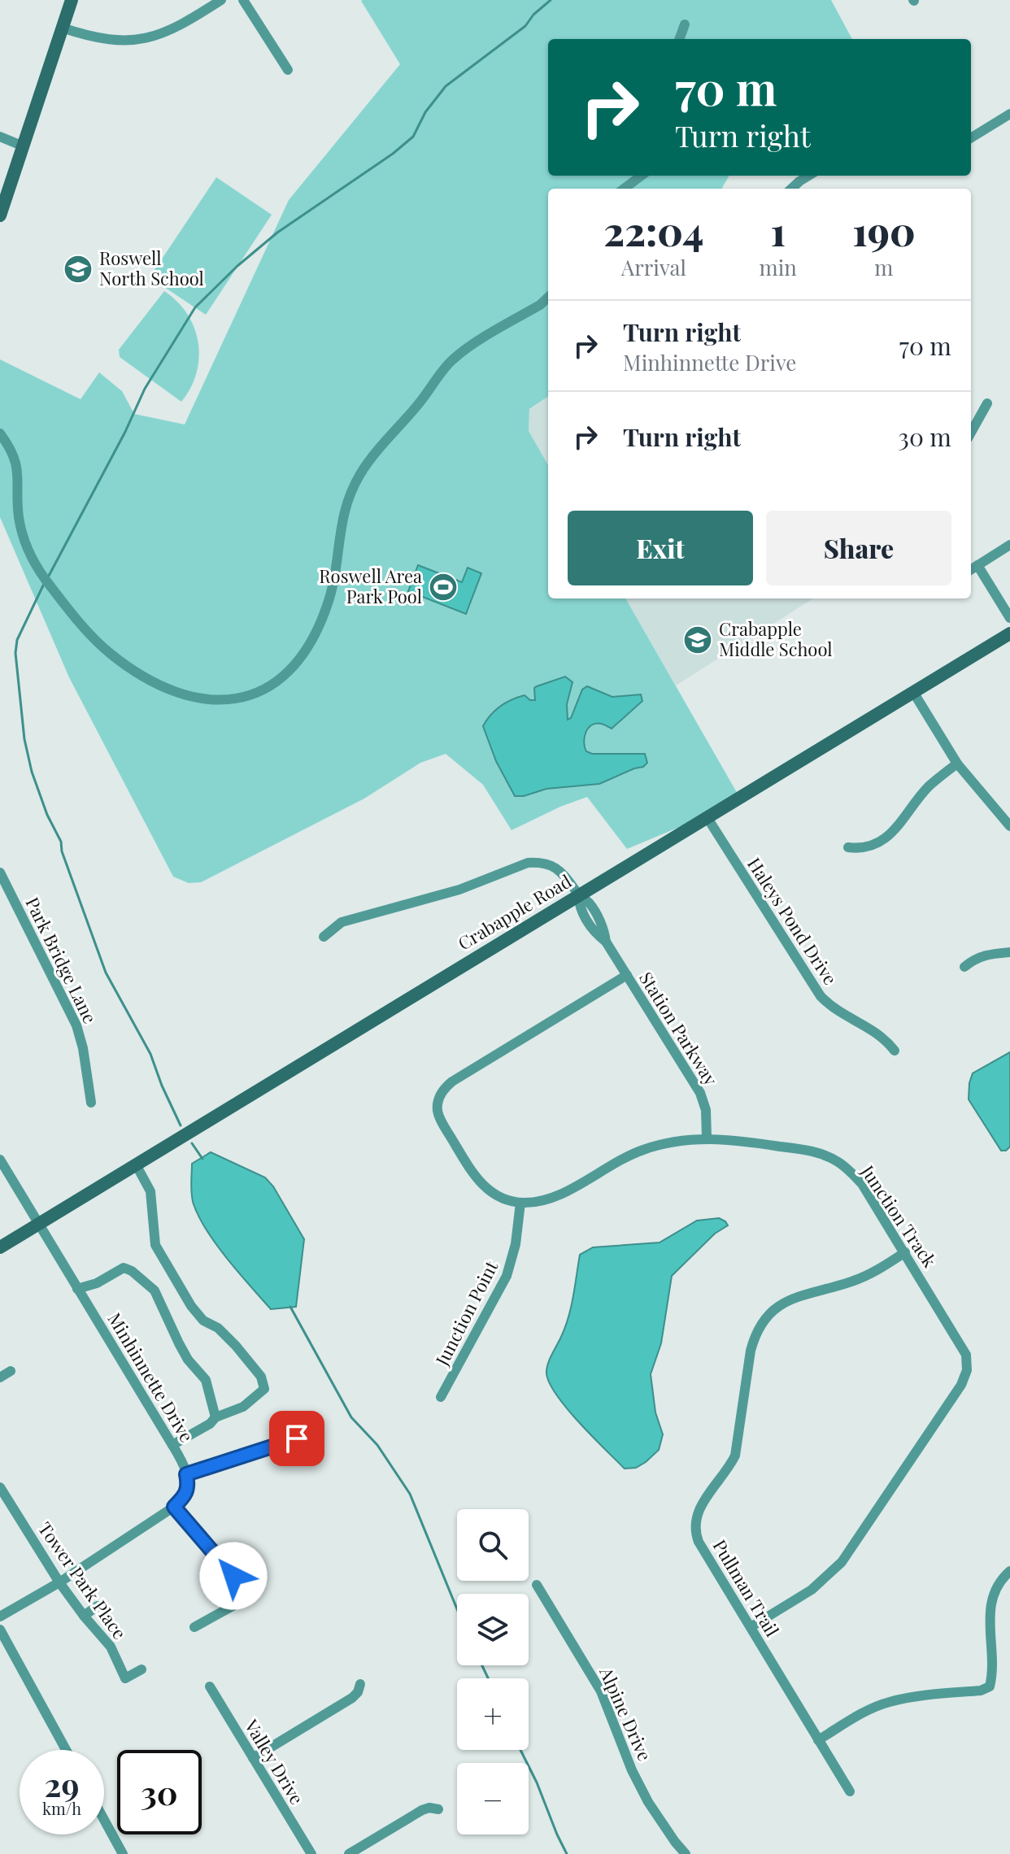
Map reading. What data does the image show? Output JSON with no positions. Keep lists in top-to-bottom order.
{
  "streets": {
    "street": [
      "Crabapple Road",
      "Haleys Pond Drive",
      "Park Bridge Lane",
      "Station Parkway",
      "Junction Track",
      "Junction Point",
      "Minhinnette Drive",
      "Tower Park Place",
      "Pullman Trail",
      "Alpine Drive",
      "Valley Drive"
    ]
  },
  "crossings": [
    ["Crabapple Road", "Haleys Pond Drive"],
    ["Crabapple Road", "Station Parkway"],
    ["Crabapple Road", "Minhinnette Drive"],
    ["Station Parkway", "Junction Track"],
    ["Junction Track", "Junction Point"],
    ["Junction Track", "Pullman Trail"]
  ],
  "places": {
    "school or university": ["Roswell North School", "Crabapple Middle School"],
    "sports": ["Roswell Area Park Pool"]
  },
  "page": {
    "turn": ["70 m", "Turn right"],
    "eta": [
      "22:04",
      "Arrival",
      "1",
      "min",
      "190",
      "m"
    ],
    "list": [
      {
        "name": "Turn right",
        "note": "Minhinnette Drive",
        "value": "70 m"
      },
      {
        "name": "Turn right",
        "value": "30 m"
      }
    ],
    "buttons": ["Exit", "Share"],
    "map_buttons": ["+", "−"],
    "speed": "29 km/h",
    "limit": "30"
  }
}
